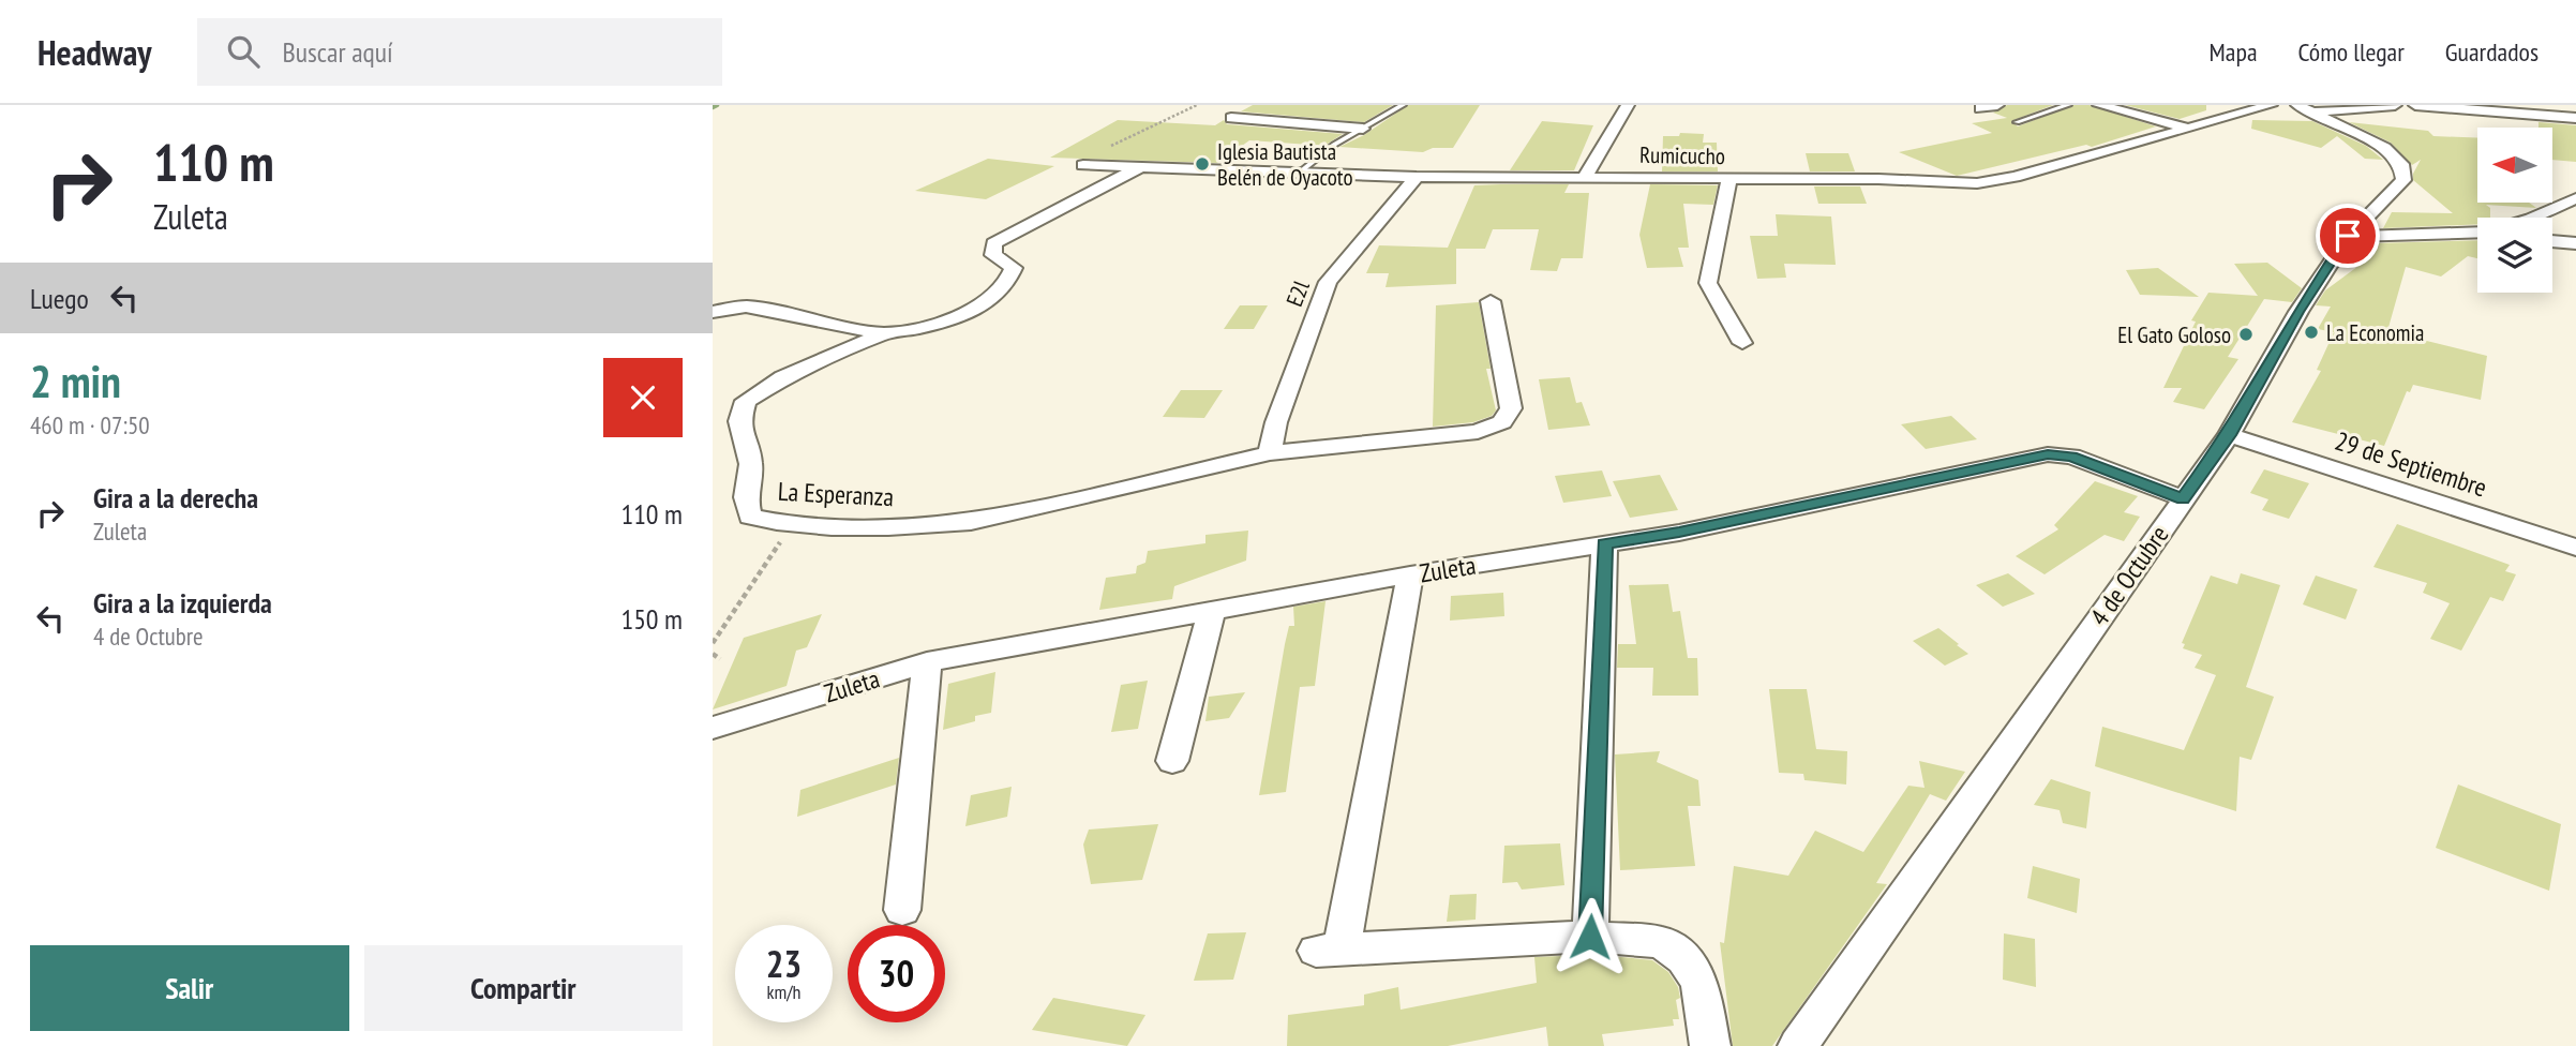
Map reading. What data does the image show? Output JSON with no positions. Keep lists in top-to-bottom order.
{
  "streets": {
    "street": [
      "Rumicucho",
      "E2l",
      "29 de Septiembre",
      "La Esperanza",
      "Zuleta",
      "4 de Octubre"
    ]
  },
  "crossings": [
    ["Rumicucho", "E2l"],
    ["E2l", "La Esperanza"],
    ["29 de Septiembre", "4 de Octubre"],
    ["Zuleta", "4 de Octubre"]
  ],
  "places": ["Iglesia Bautista Belén de Oyacoto", "La Economia", "El Gato Goloso"],
  "north": "left",
  "page": {
    "header": "Headway",
    "search": "Buscar aquí",
    "nav": ["Mapa", "Cómo llegar", "Guardados"],
    "turn": ["110 m", "Zuleta"],
    "then": "Luego",
    "heading": ["2 min", "460 m · 07:50"],
    "list": [
      {
        "name": "Gira a la derecha",
        "note": "Zuleta",
        "value": "110 m"
      },
      {
        "name": "Gira a la izquierda",
        "note": "4 de Octubre",
        "value": "150 m"
      }
    ],
    "speed": "23 km/h",
    "limit": "30",
    "buttons": ["Salir", "Compartir"]
  }
}
